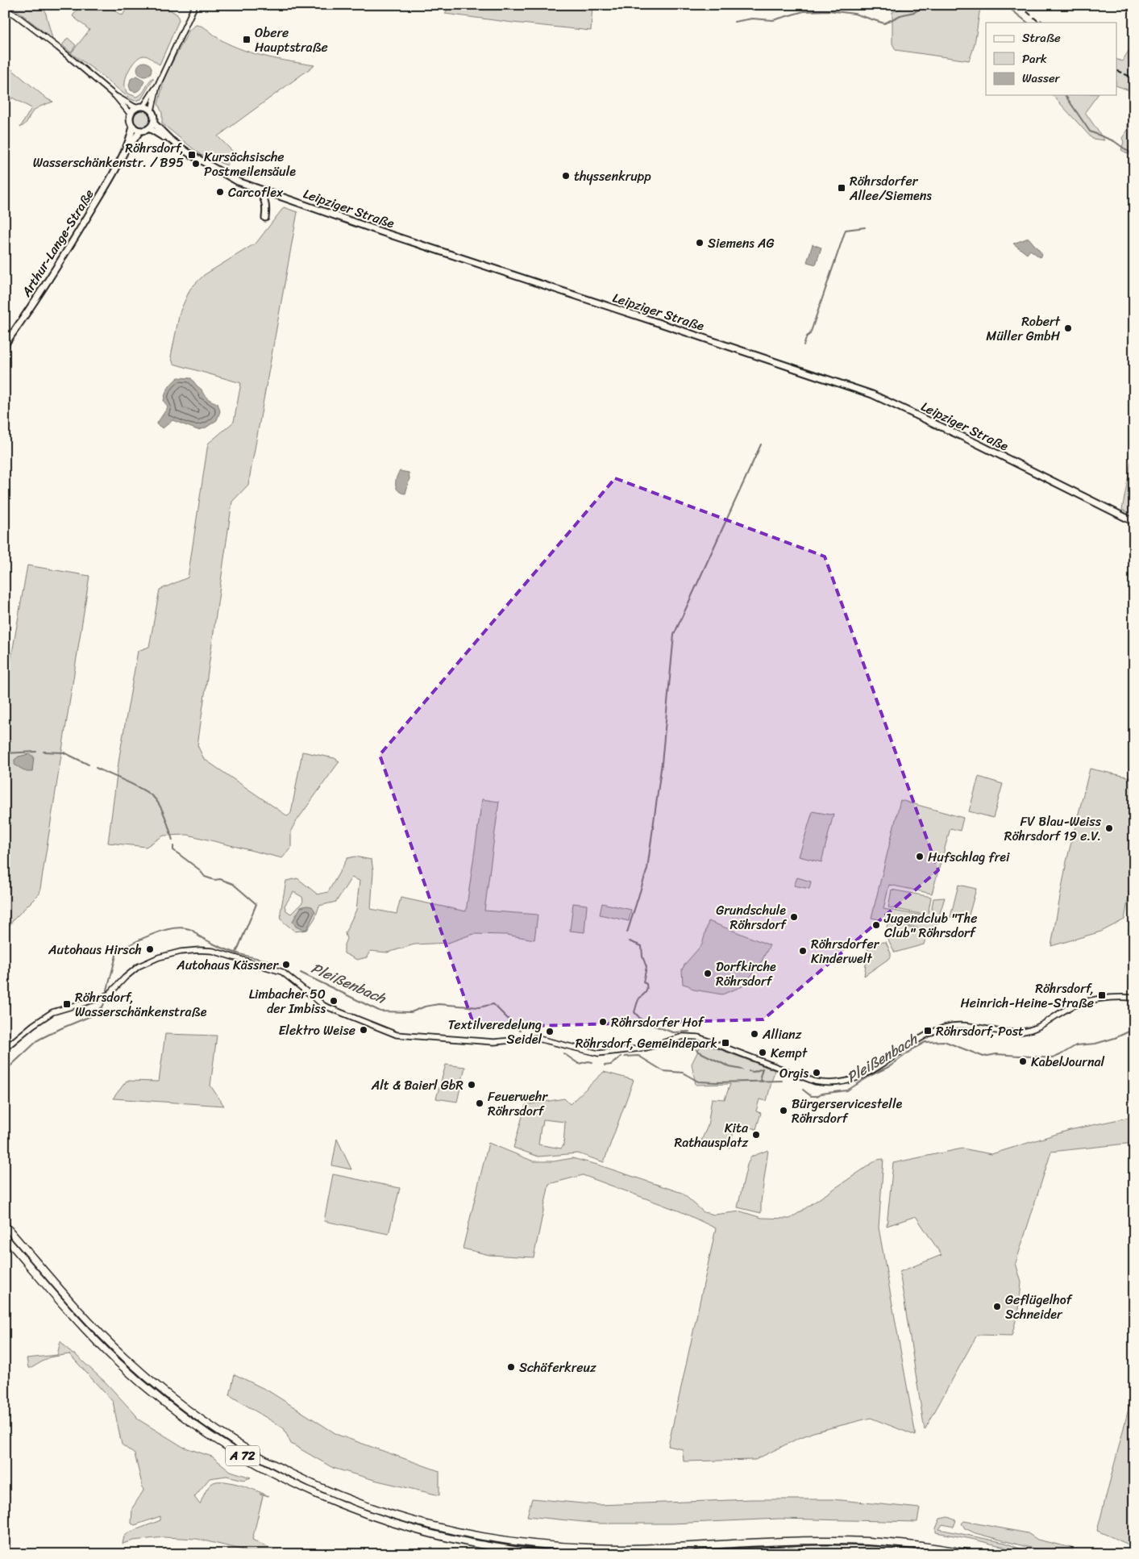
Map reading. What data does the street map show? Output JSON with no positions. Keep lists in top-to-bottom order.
{
  "streets": {
    "highway": ["A 72"],
    "main road": ["Leipziger Straße", "Arthur-Lange-Straße"]
  },
  "crossings": [
    ["Leipziger Straße", "Arthur-Lange-Straße"]
  ],
  "water": ["Pleißenbach"],
  "places": {
    "transit": [
      "Obere Hauptstraße",
      "Röhrsdorf, Wasserschänkenstr. / B95",
      "Röhrsdorfer Allee/Siemens",
      "Röhrsdorf, Heinrich-Heine-Straße",
      "Röhrsdorf, Wasserschänkenstraße",
      "Röhrsdorf, Post",
      "Röhrsdorf, Gemeindepark"
    ],
    "other": [
      "Kursächsische Postmeilensäule",
      "thyssenkrupp",
      "Carcoflex",
      "Siemens AG",
      "Robert Müller GmbH",
      "FV Blau-Weiss Röhrsdorf 19 e.V.",
      "Hufschlag frei",
      "Grundschule Röhrsdorf",
      "Jugendclub \"The Club\" Röhrsdorf",
      "Autohaus Hirsch",
      "Röhrsdorfer Kinderwelt",
      "Autohaus Kässner",
      "Dorfkirche Röhrsdorf",
      "Limbacher 50 der Imbiss",
      "Röhrsdorfer Hof",
      "Elektro Weise",
      "Textilveredelung Seidel",
      "Allianz",
      "Kempt",
      "KabelJournal",
      "Orgis",
      "Alt & Baierl GbR",
      "Feuerwehr Röhrsdorf",
      "Bürgerservicestelle Röhrsdorf",
      "Kita Rathausplatz",
      "Geflügelhof Schneider",
      "Schäferkreuz"
    ]
  },
  "legend": ["Straße", "Park", "Wasser"]
}
